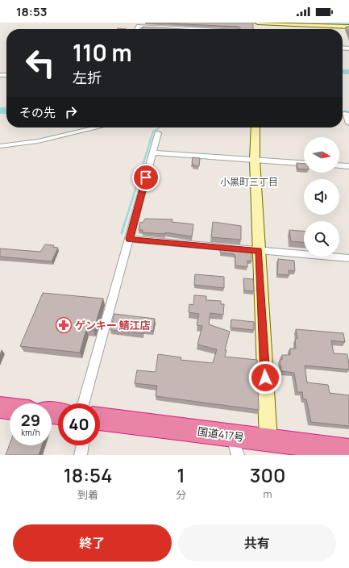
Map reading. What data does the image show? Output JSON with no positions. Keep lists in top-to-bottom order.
{
  "streets": {
    "highway": ["国道417号"]
  },
  "districts": ["小黒町三丁目"],
  "places": {
    "pharmacy": ["ゲンキー 鯖江店"]
  },
  "north": "right",
  "page": {
    "status": "18:53",
    "turn": ["110 m", "左折"],
    "then": "その先",
    "speed": "29 km/h",
    "limit": "40",
    "eta": [
      "18:54",
      "到着",
      "1",
      "分",
      "300",
      "m"
    ],
    "buttons": ["終了", "共有"]
  }
}
